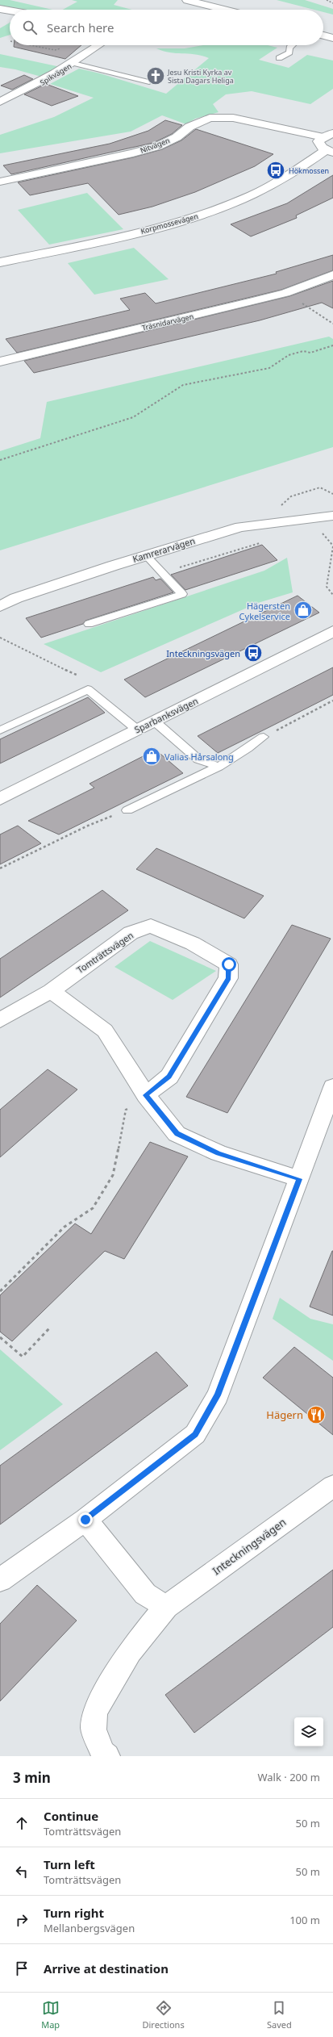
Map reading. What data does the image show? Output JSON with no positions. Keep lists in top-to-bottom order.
{
  "streets": {
    "street": [
      "Spikvägen",
      "Nitvägen",
      "Korpmossevägen",
      "Träsnidarvägen",
      "Kamrerarvägen",
      "Sparbanksvägen",
      "Tomträttsvägen",
      "Inteckningsvägen"
    ]
  },
  "places": {
    "church": ["Jesu Kristi Kyrka av Sista Dagars Heliga"],
    "bus stop": ["Hökmossen", "Inteckningsvägen"],
    "shop": ["Hägersten Cykelservice", "Valias Hårsalong"],
    "restaurant": ["Hägern"]
  },
  "page": {
    "search": "Search here",
    "heading": ["3 min", "Walk · 200 m"],
    "list": [
      ["Continue", "Tomträttsvägen", "50 m"],
      ["Turn left", "Tomträttsvägen", "50 m"],
      ["Turn right", "Mellanbergsvägen", "100 m"],
      "Arrive at destination"
    ],
    "nav": ["Map", "Directions", "Saved"]
  }
}
